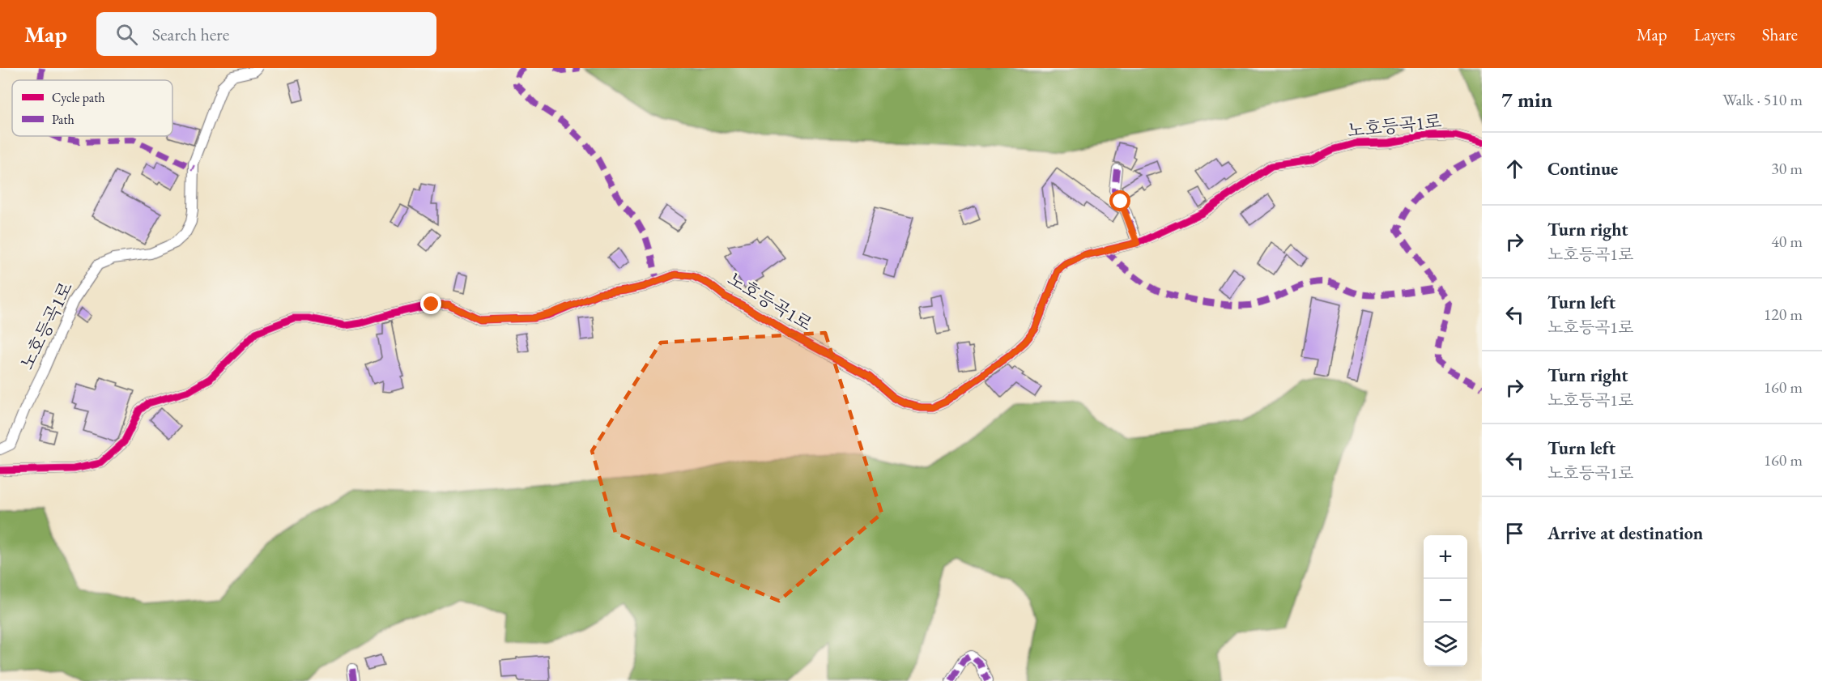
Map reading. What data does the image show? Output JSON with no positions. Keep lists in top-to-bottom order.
{
  "streets": {
    "street": ["노호등곡1로"]
  },
  "legend": ["Cycle path", "Path"],
  "page": {
    "header": "Map",
    "search": "Search here",
    "nav": ["Map", "Layers", "Share"],
    "heading": ["7 min", "Walk · 510 m"],
    "list": [
      ["Continue", "30 m"],
      ["Turn right", "노호등곡1로", "40 m"],
      ["Turn left", "노호등곡1로", "120 m"],
      ["Turn right", "노호등곡1로", "160 m"],
      ["Turn left", "노호등곡1로", "160 m"],
      "Arrive at destination"
    ],
    "map_buttons": ["+", "−"]
  }
}
